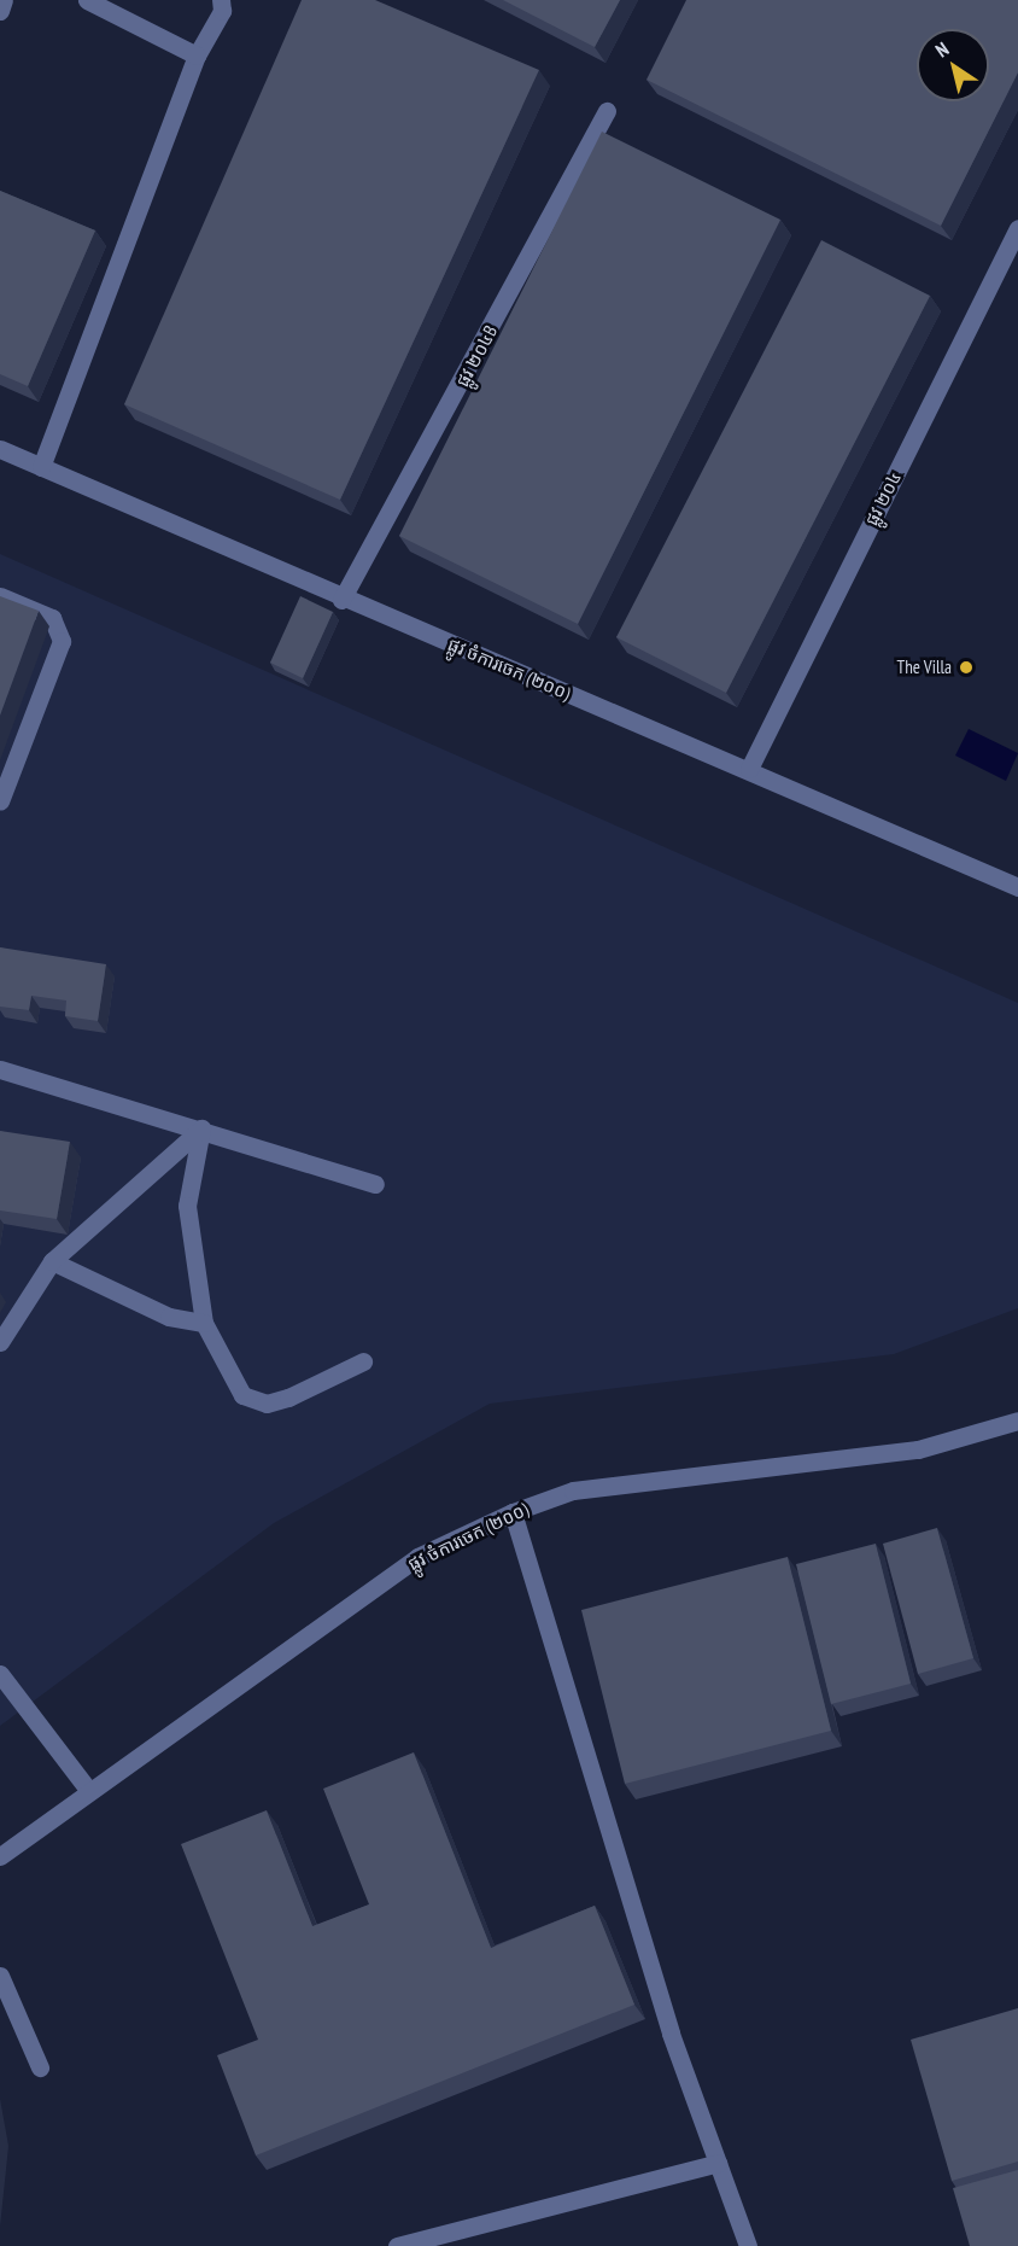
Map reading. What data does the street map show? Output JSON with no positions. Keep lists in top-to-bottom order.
{
  "streets": {
    "street": ["ផ្លូវ ២០៤B", "ផ្លូវ ២០៤", "ផ្លូវ ចំការចេក (២០០)"]
  },
  "crossings": [
    ["ផ្លូវ ២០៤B", "ផ្លូវ ចំការចេក (២០០)"],
    ["ផ្លូវ ២០៤", "ផ្លូវ ចំការចេក (២០០)"]
  ],
  "places": ["The Villa"],
  "north": "top left"
}
